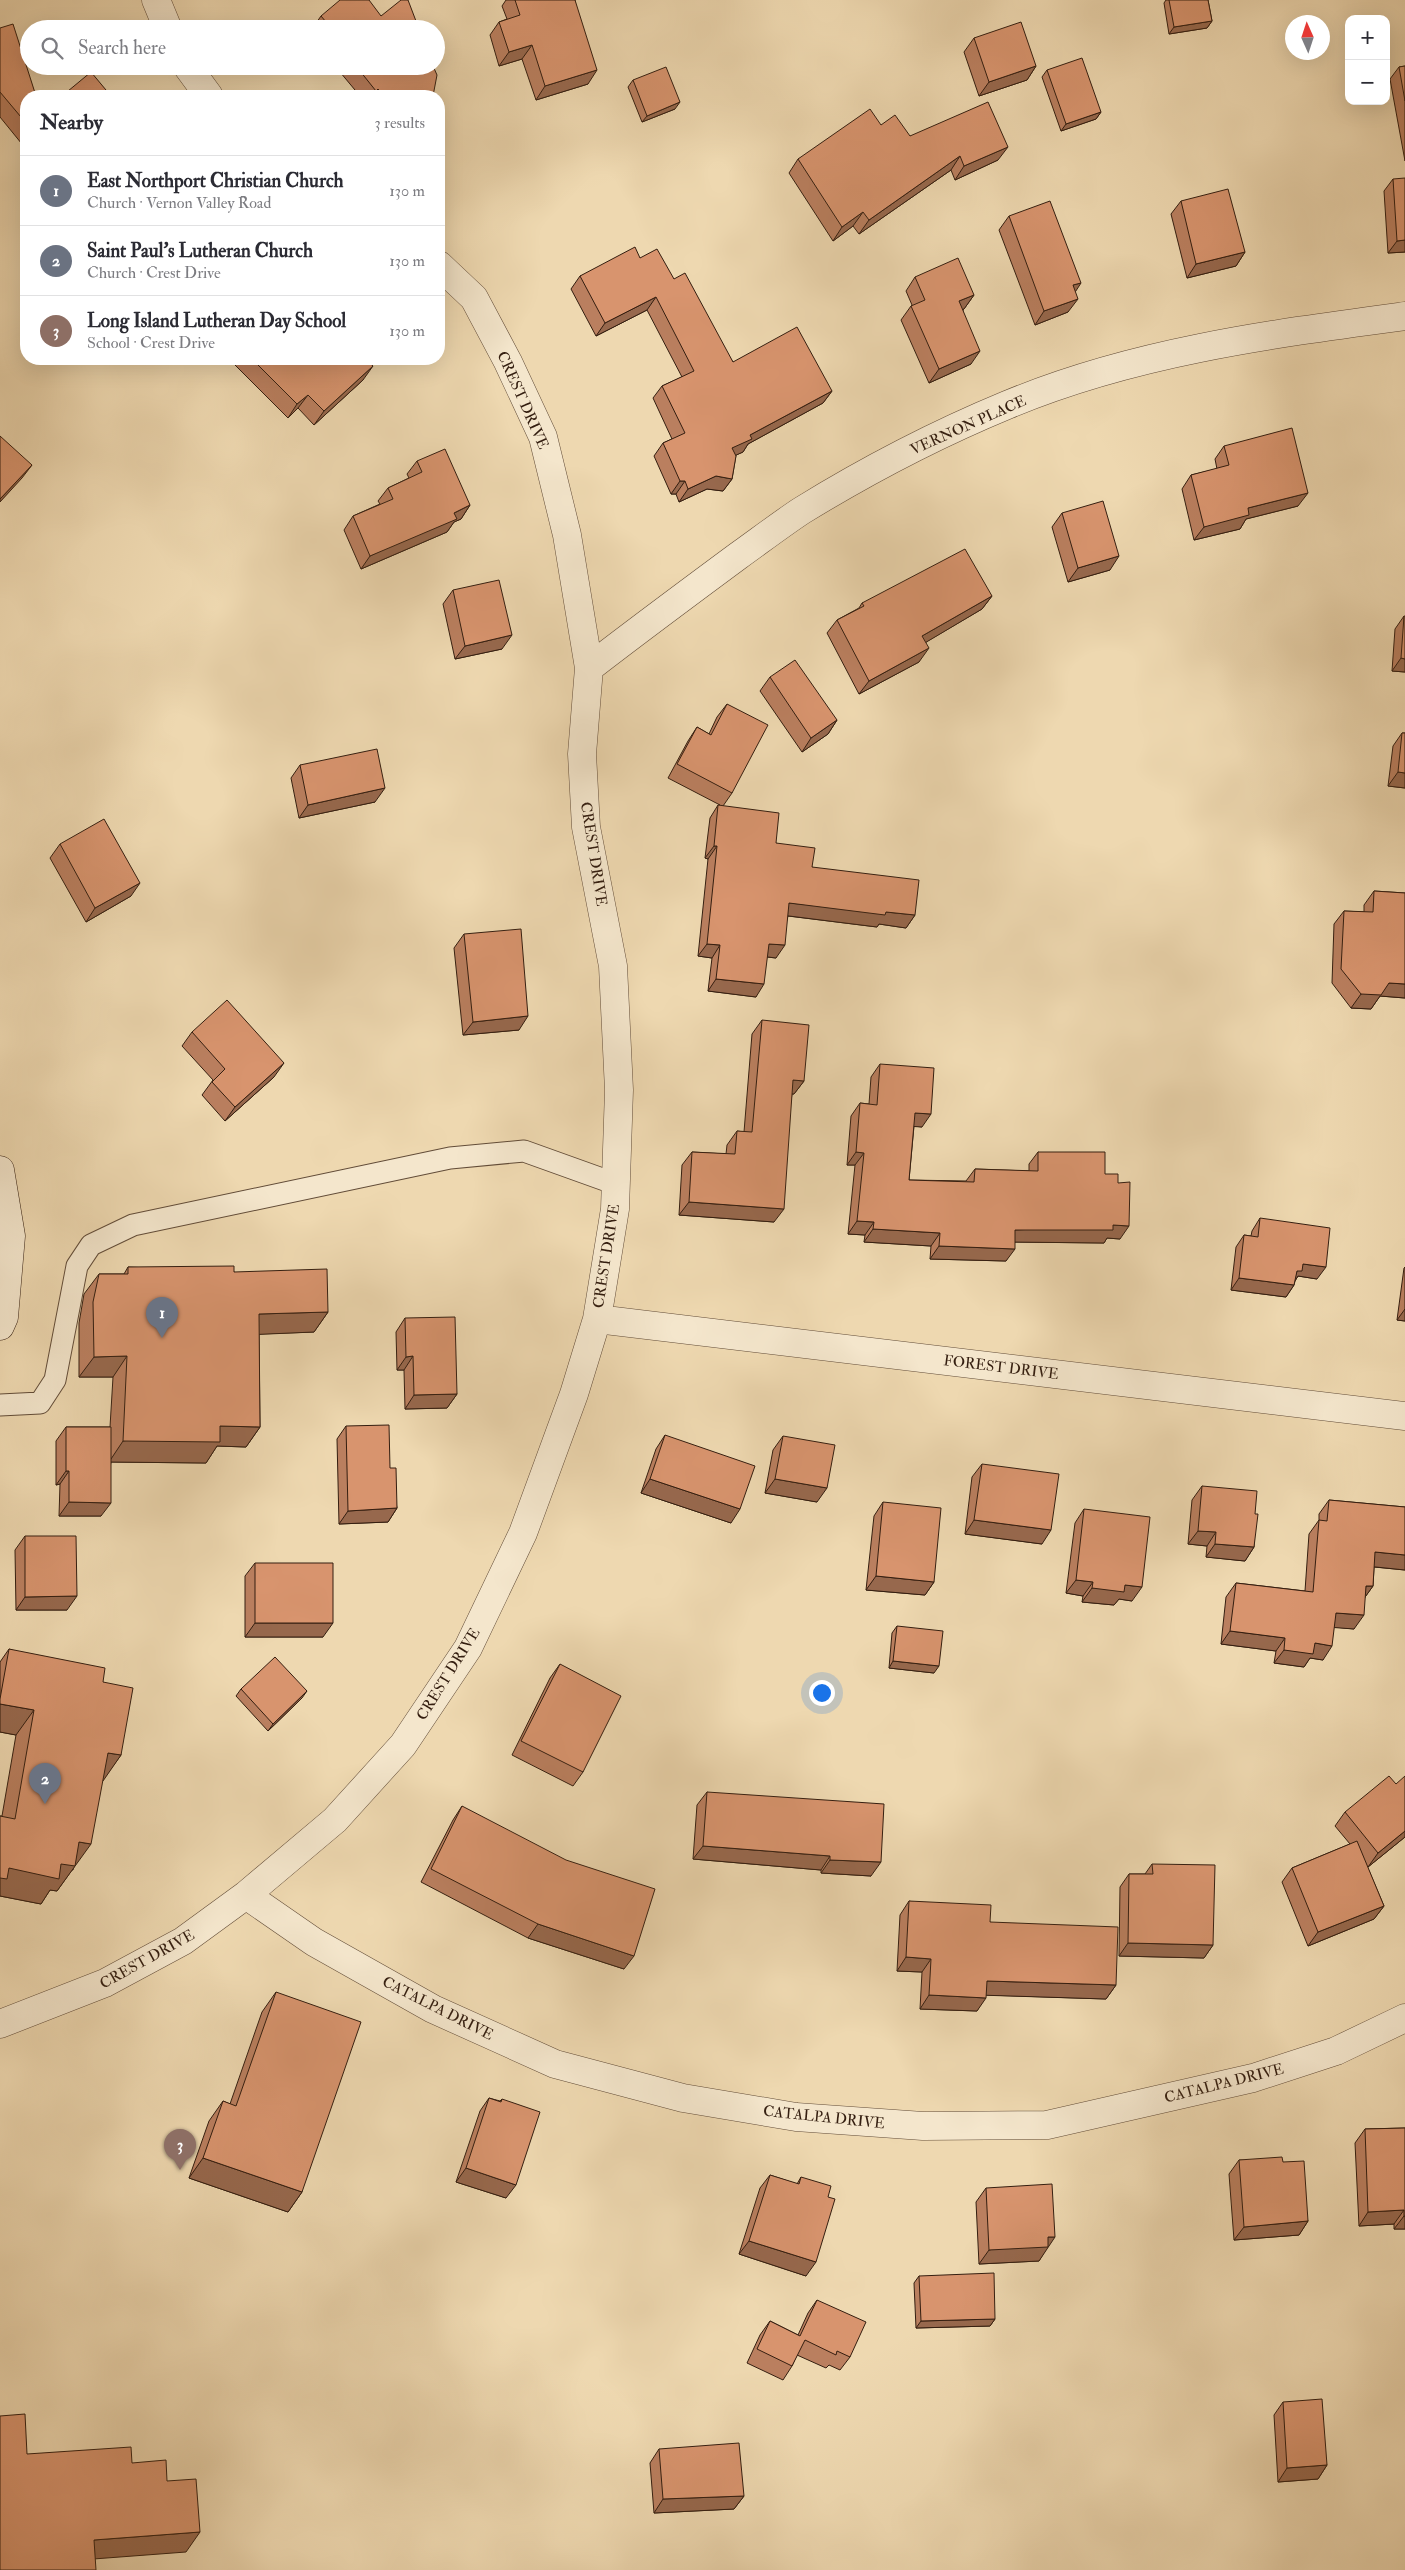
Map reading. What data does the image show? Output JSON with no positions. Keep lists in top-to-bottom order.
{
  "streets": {
    "street": [
      "CREST DRIVE",
      "VERNON PLACE",
      "FOREST DRIVE",
      "CATALPA DRIVE"
    ]
  },
  "crossings": [
    ["CREST DRIVE", "VERNON PLACE"],
    ["CREST DRIVE", "FOREST DRIVE"],
    ["CREST DRIVE", "CATALPA DRIVE"]
  ],
  "north": "top",
  "page": {
    "map_buttons": ["+", "−"],
    "search": "Search here",
    "heading": ["Nearby", "3 results"],
    "list": [
      {
        "mark": "1",
        "name": "East Northport Christian Church",
        "note": "Church · Vernon Valley Road",
        "value": "130 m"
      },
      {
        "mark": "2",
        "name": "Saint Paul's Lutheran Church",
        "note": "Church · Crest Drive",
        "value": "130 m"
      },
      {
        "mark": "3",
        "name": "Long Island Lutheran Day School",
        "note": "School · Crest Drive",
        "value": "130 m"
      }
    ],
    "pins": ["1", "2", "3"]
  }
}
